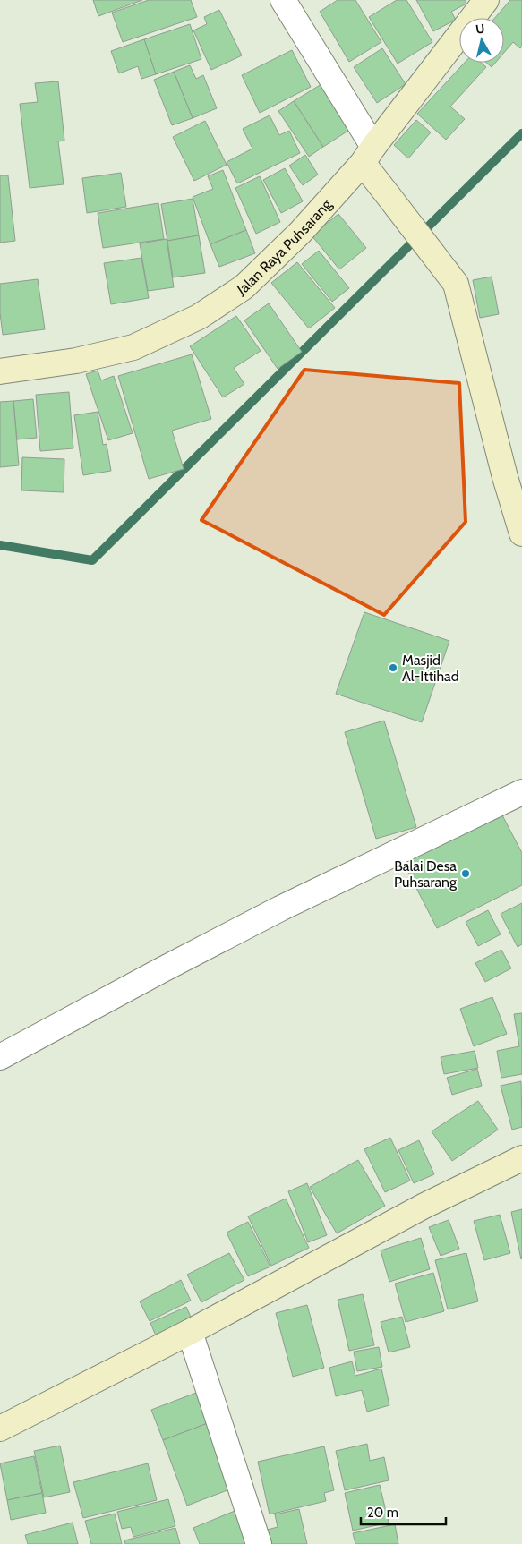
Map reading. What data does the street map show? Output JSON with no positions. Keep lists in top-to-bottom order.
{
  "streets": {
    "street": ["Jalan Raya Puhsarang"]
  },
  "places": ["Masjid Al-Ittihad", "Balai Desa Puhsarang"],
  "scale_bar": "20 m",
  "north": "top"
}
